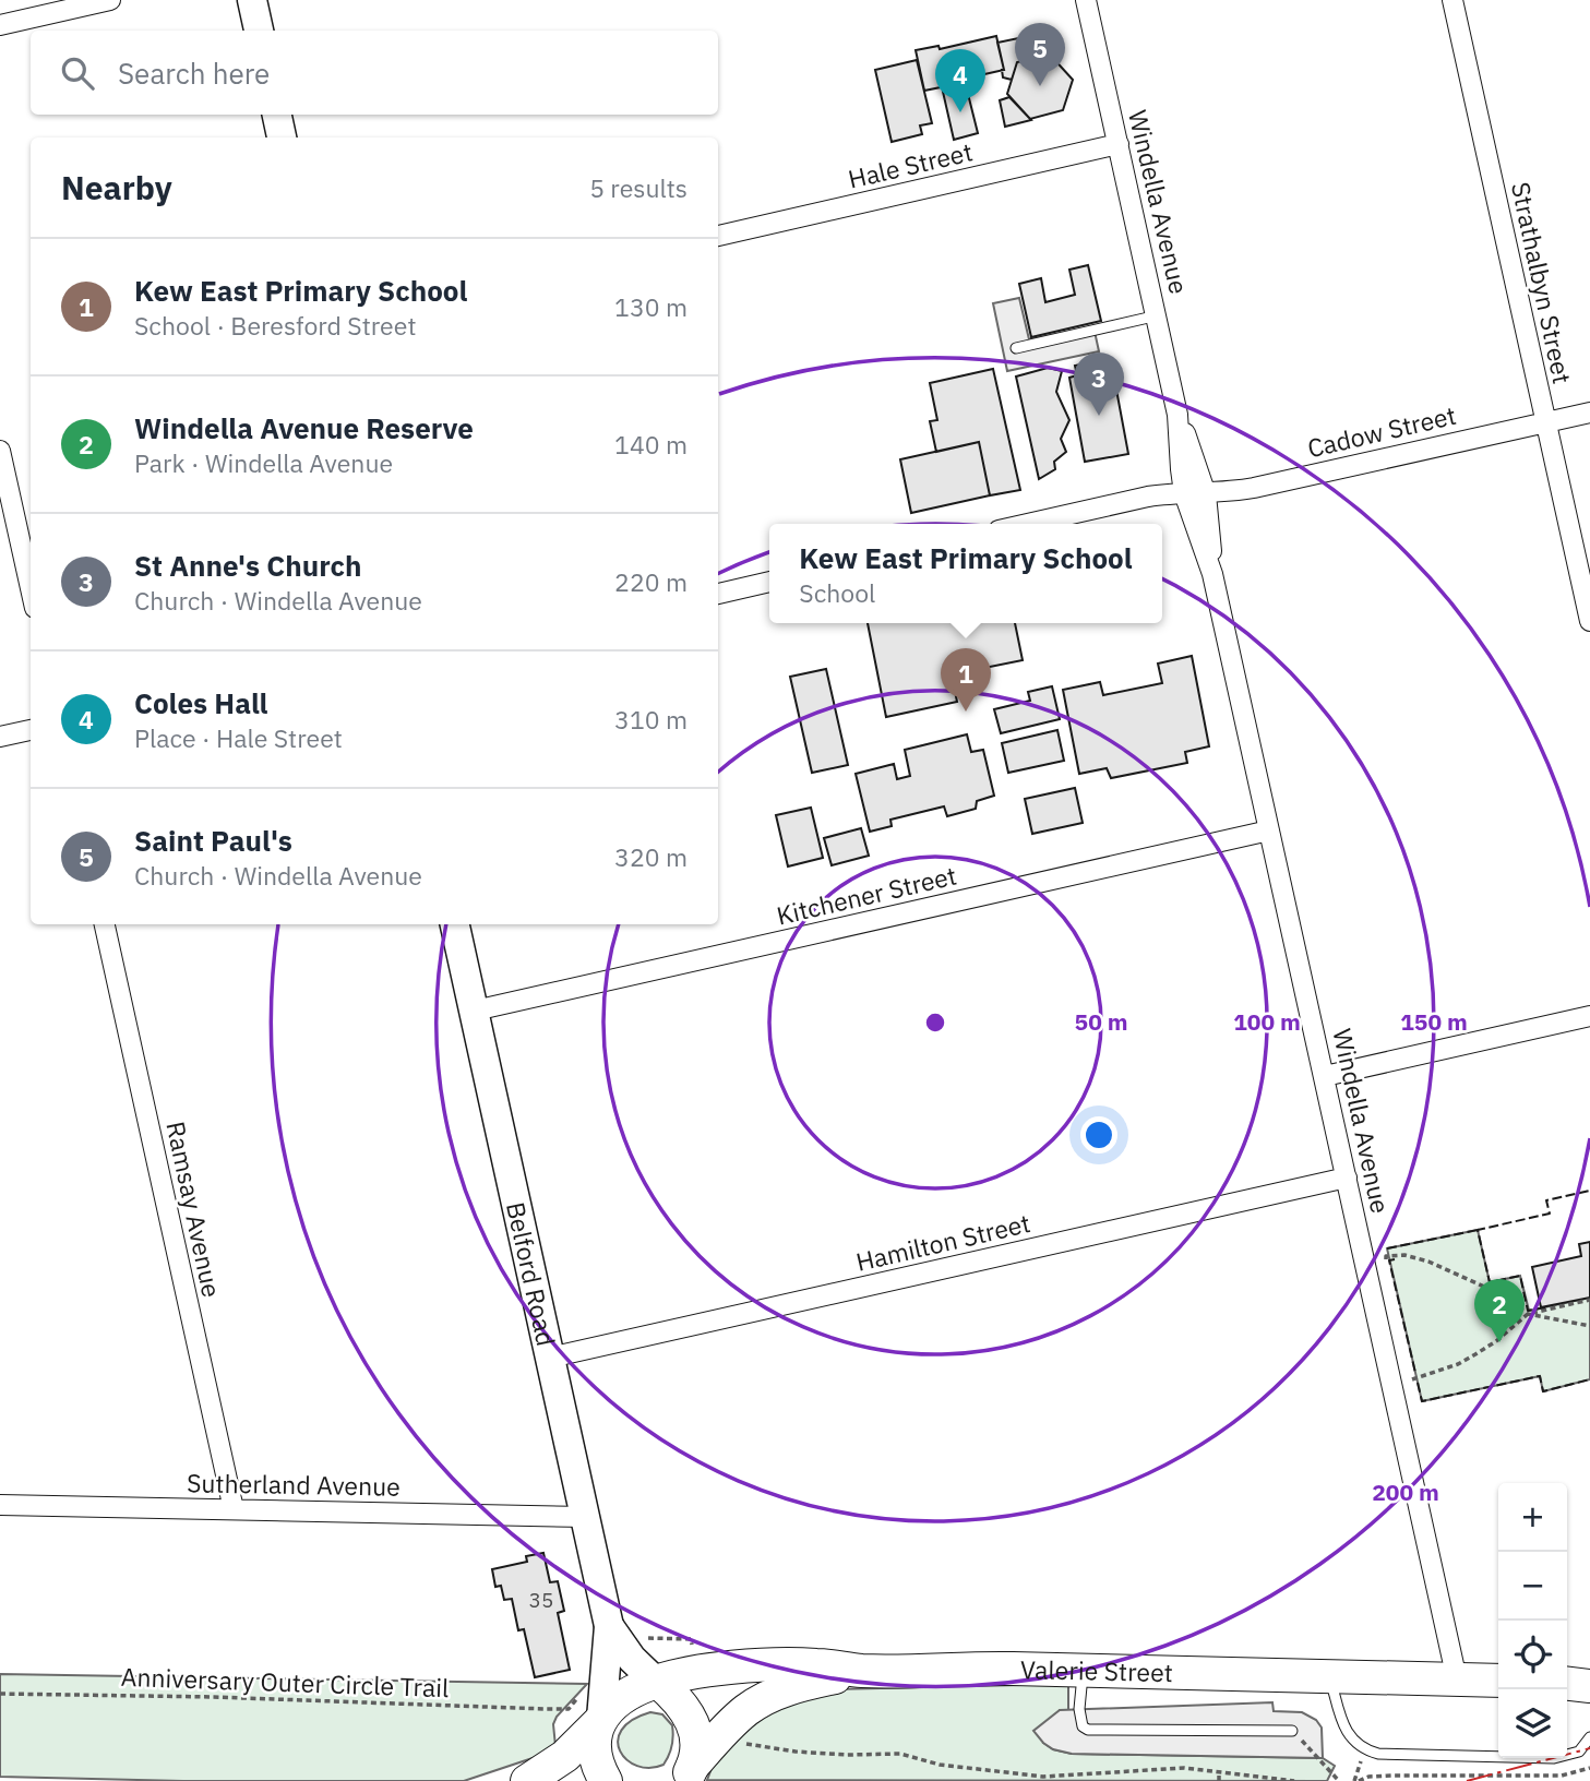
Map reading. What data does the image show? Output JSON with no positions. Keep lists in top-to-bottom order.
{
  "streets": {
    "main road": ["Valerie Street"],
    "street": [
      "Hale Street",
      "Windella Avenue",
      "Strathalbyn Street",
      "Cadow Street",
      "Kitchener Street",
      "Ramsay Avenue",
      "Hamilton Street",
      "Belford Road",
      "Sutherland Avenue"
    ],
    "path": ["Anniversary Outer Circle Trail"]
  },
  "crossings": [
    ["Hale Street", "Windella Avenue"],
    ["Windella Avenue", "Cadow Street"],
    ["Windella Avenue", "Kitchener Street"],
    ["Windella Avenue", "Hamilton Street"],
    ["Windella Avenue", "Valerie Street"],
    ["Strathalbyn Street", "Cadow Street"],
    ["Kitchener Street", "Belford Road"],
    ["Ramsay Avenue", "Sutherland Avenue"],
    ["Hamilton Street", "Belford Road"],
    ["Belford Road", "Sutherland Avenue"],
    ["Belford Road", "Valerie Street"]
  ],
  "house_numbers": ["35"],
  "page": {
    "pins": [
      "5",
      "4",
      "3",
      "1",
      "2"
    ],
    "search": "Search here",
    "heading": ["Nearby", "5 results"],
    "list": [
      {
        "mark": "1",
        "name": "Kew East Primary School",
        "note": "School · Beresford Street",
        "value": "130 m"
      },
      {
        "mark": "2",
        "name": "Windella Avenue Reserve",
        "note": "Park · Windella Avenue",
        "value": "140 m"
      },
      {
        "mark": "3",
        "name": "St Anne's Church",
        "note": "Church · Windella Avenue",
        "value": "220 m"
      },
      {
        "mark": "4",
        "name": "Coles Hall",
        "note": "Place · Hale Street",
        "value": "310 m"
      },
      {
        "mark": "5",
        "name": "Saint Paul's",
        "note": "Church · Windella Avenue",
        "value": "320 m"
      }
    ],
    "popup": ["Kew East Primary School", "School"],
    "map_buttons": ["+", "−"]
  },
  "rings": [
    "50 m",
    "100 m",
    "150 m",
    "200 m"
  ]
}
